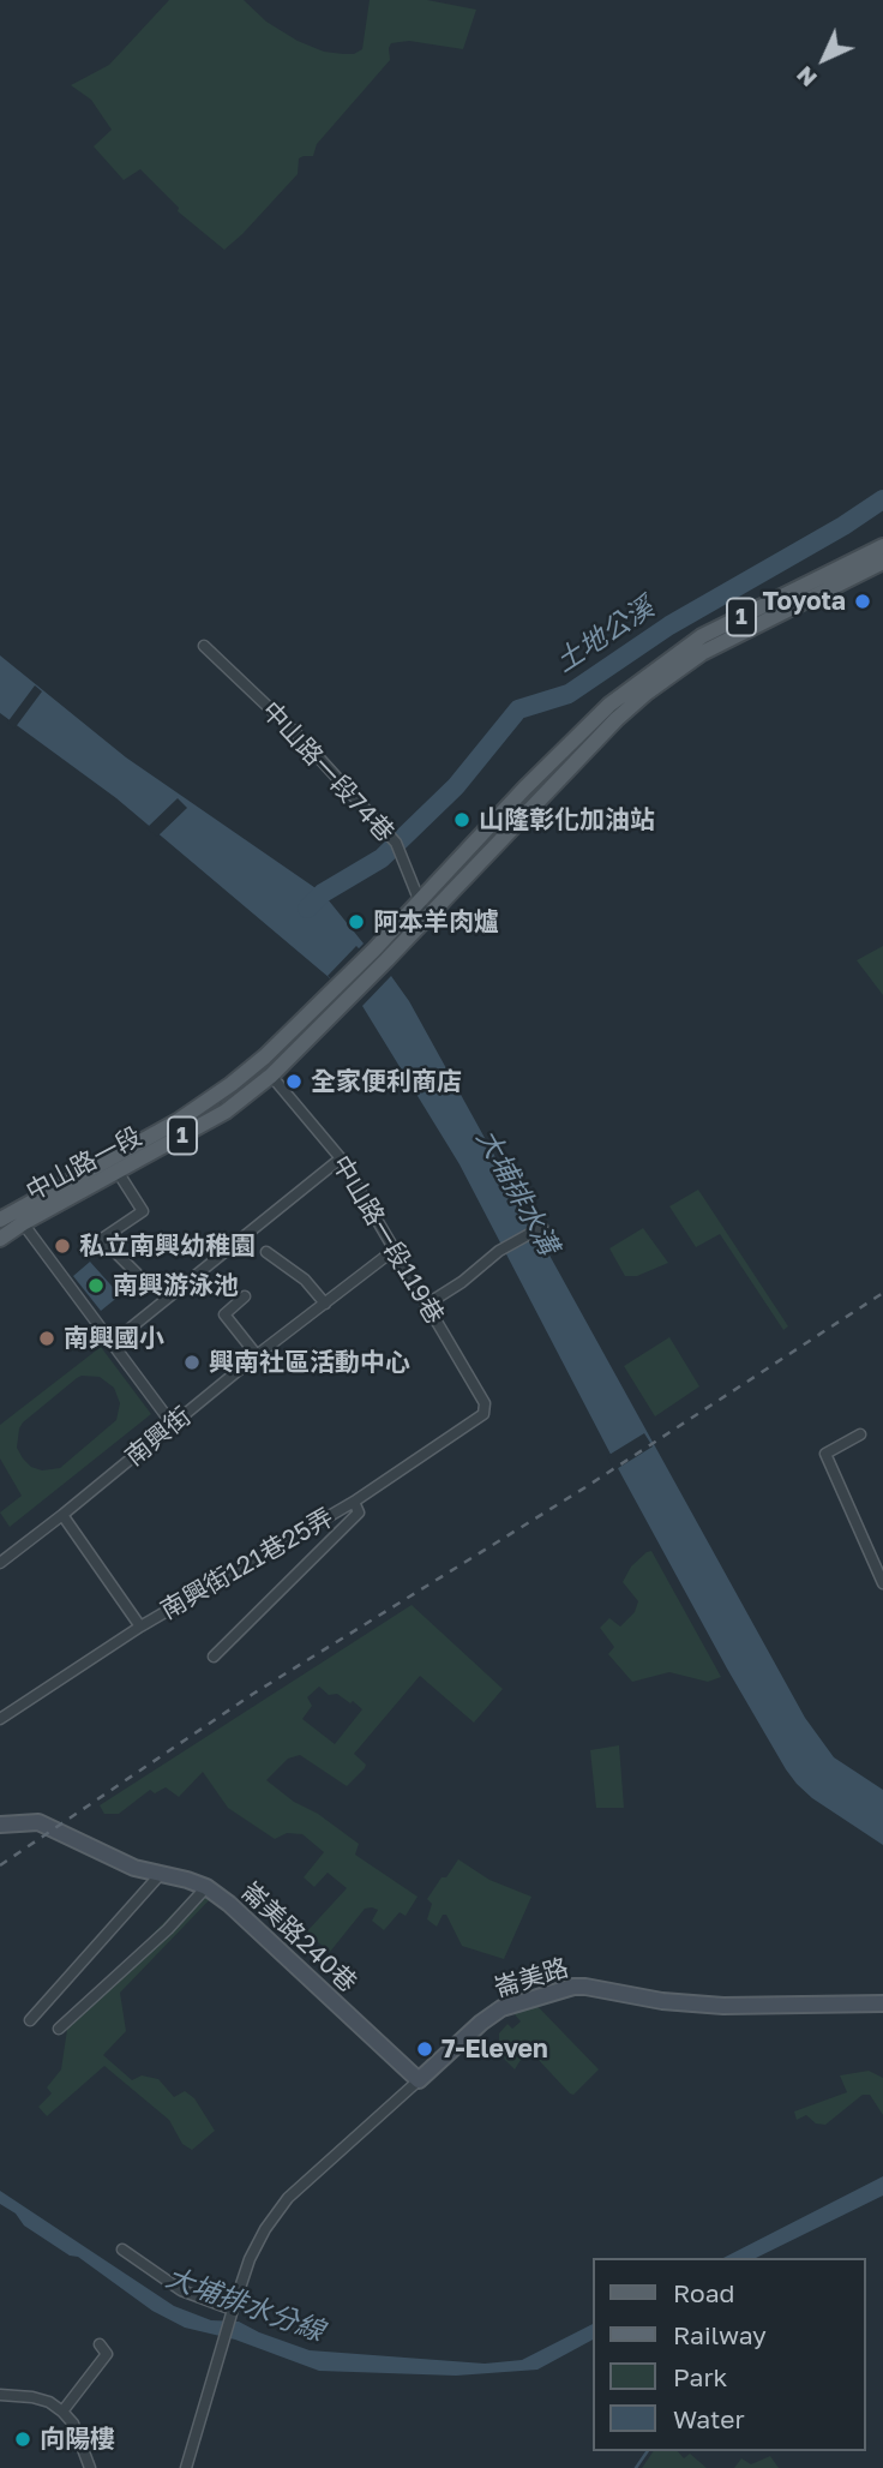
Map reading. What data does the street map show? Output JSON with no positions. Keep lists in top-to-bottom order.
{
  "streets": {
    "main road": ["1", "中山路一段"],
    "street": [
      "中山路一段74巷",
      "中山路一段119巷",
      "南興街",
      "南興街121巷25弄",
      "崙美路240巷",
      "崙美路"
    ]
  },
  "crossings": [
    ["1", "中山路一段74巷"],
    ["1", "中山路一段"],
    ["中山路一段74巷", "中山路一段"],
    ["中山路一段", "中山路一段119巷"],
    ["中山路一段119巷", "南興街"],
    ["中山路一段119巷", "南興街121巷25弄"],
    ["崙美路240巷", "崙美路"]
  ],
  "water": ["土地公溪", "大埔排水溝", "大埔排水分線"],
  "places": [
    "Toyota",
    "山隆彰化加油站",
    "阿本羊肉爐",
    "全家便利商店",
    "私立南興幼稚園",
    "南興游泳池",
    "南興國小",
    "興南社區活動中心",
    "7-Eleven",
    "向陽樓"
  ],
  "legend": [
    "Road",
    "Railway",
    "Park",
    "Water"
  ],
  "north": "bottom left"
}
